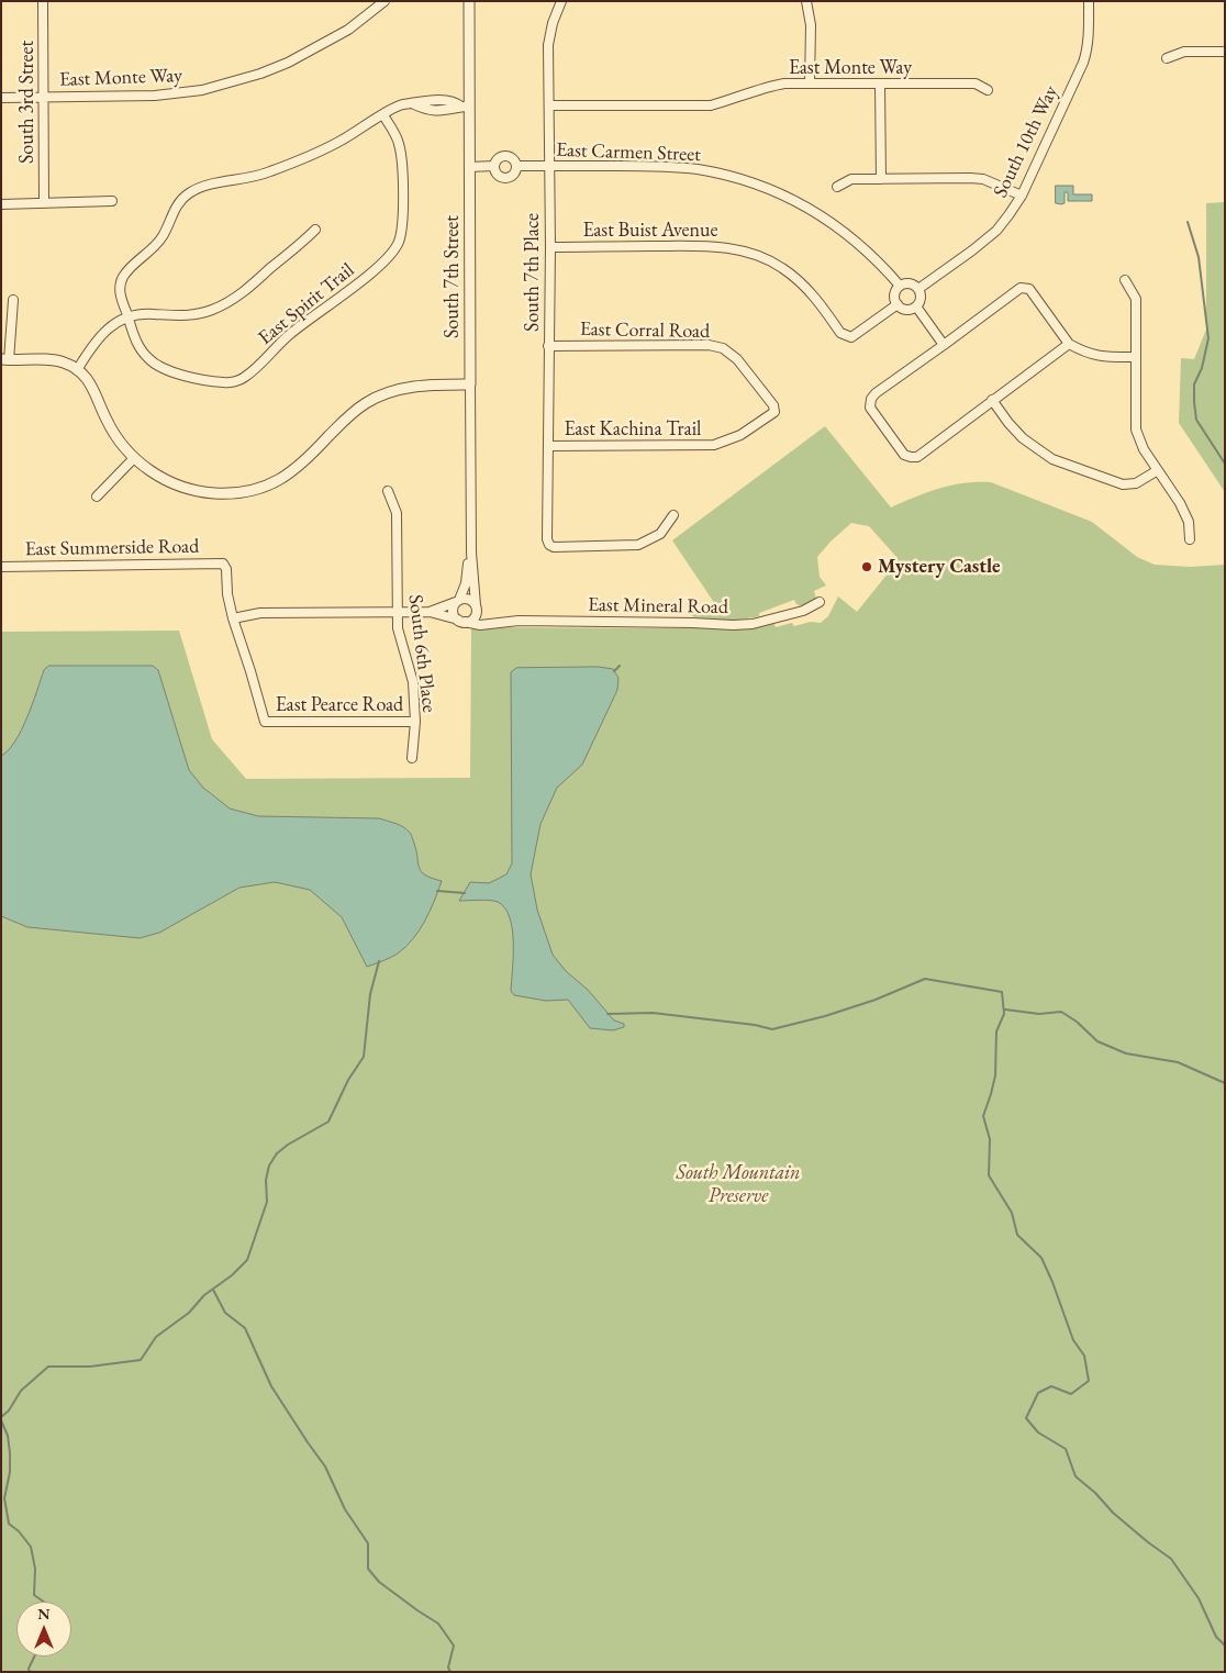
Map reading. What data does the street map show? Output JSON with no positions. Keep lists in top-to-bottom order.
{
  "streets": {
    "street": [
      "East Monte Way",
      "South 3rd Street",
      "South 10th Way",
      "East Carmen Street",
      "East Buist Avenue",
      "South 7th Place",
      "South 7th Street",
      "East Spirit Trail",
      "East Corral Road",
      "East Kachina Trail",
      "East Summerside Road",
      "East Mineral Road",
      "South 6th Place",
      "East Pearce Road"
    ]
  },
  "crossings": [
    ["East Monte Way", "South 3rd Street"],
    ["East Monte Way", "South 7th Place"],
    ["South 10th Way", "East Carmen Street"],
    ["South 10th Way", "East Buist Avenue"],
    ["East Carmen Street", "East Buist Avenue"],
    ["East Carmen Street", "South 7th Place"],
    ["East Carmen Street", "South 7th Street"],
    ["East Buist Avenue", "South 7th Place"],
    ["South 7th Place", "East Corral Road"],
    ["South 7th Place", "East Kachina Trail"],
    ["South 7th Street", "East Spirit Trail"],
    ["South 7th Street", "East Mineral Road"],
    ["East Corral Road", "East Kachina Trail"],
    ["East Summerside Road", "East Mineral Road"],
    ["East Summerside Road", "East Pearce Road"],
    ["East Mineral Road", "South 6th Place"],
    ["East Mineral Road", "East Pearce Road"],
    ["South 6th Place", "East Pearce Road"]
  ],
  "parks": ["South Mountain Preserve"],
  "places": ["Mystery Castle"],
  "north": "top"
}
